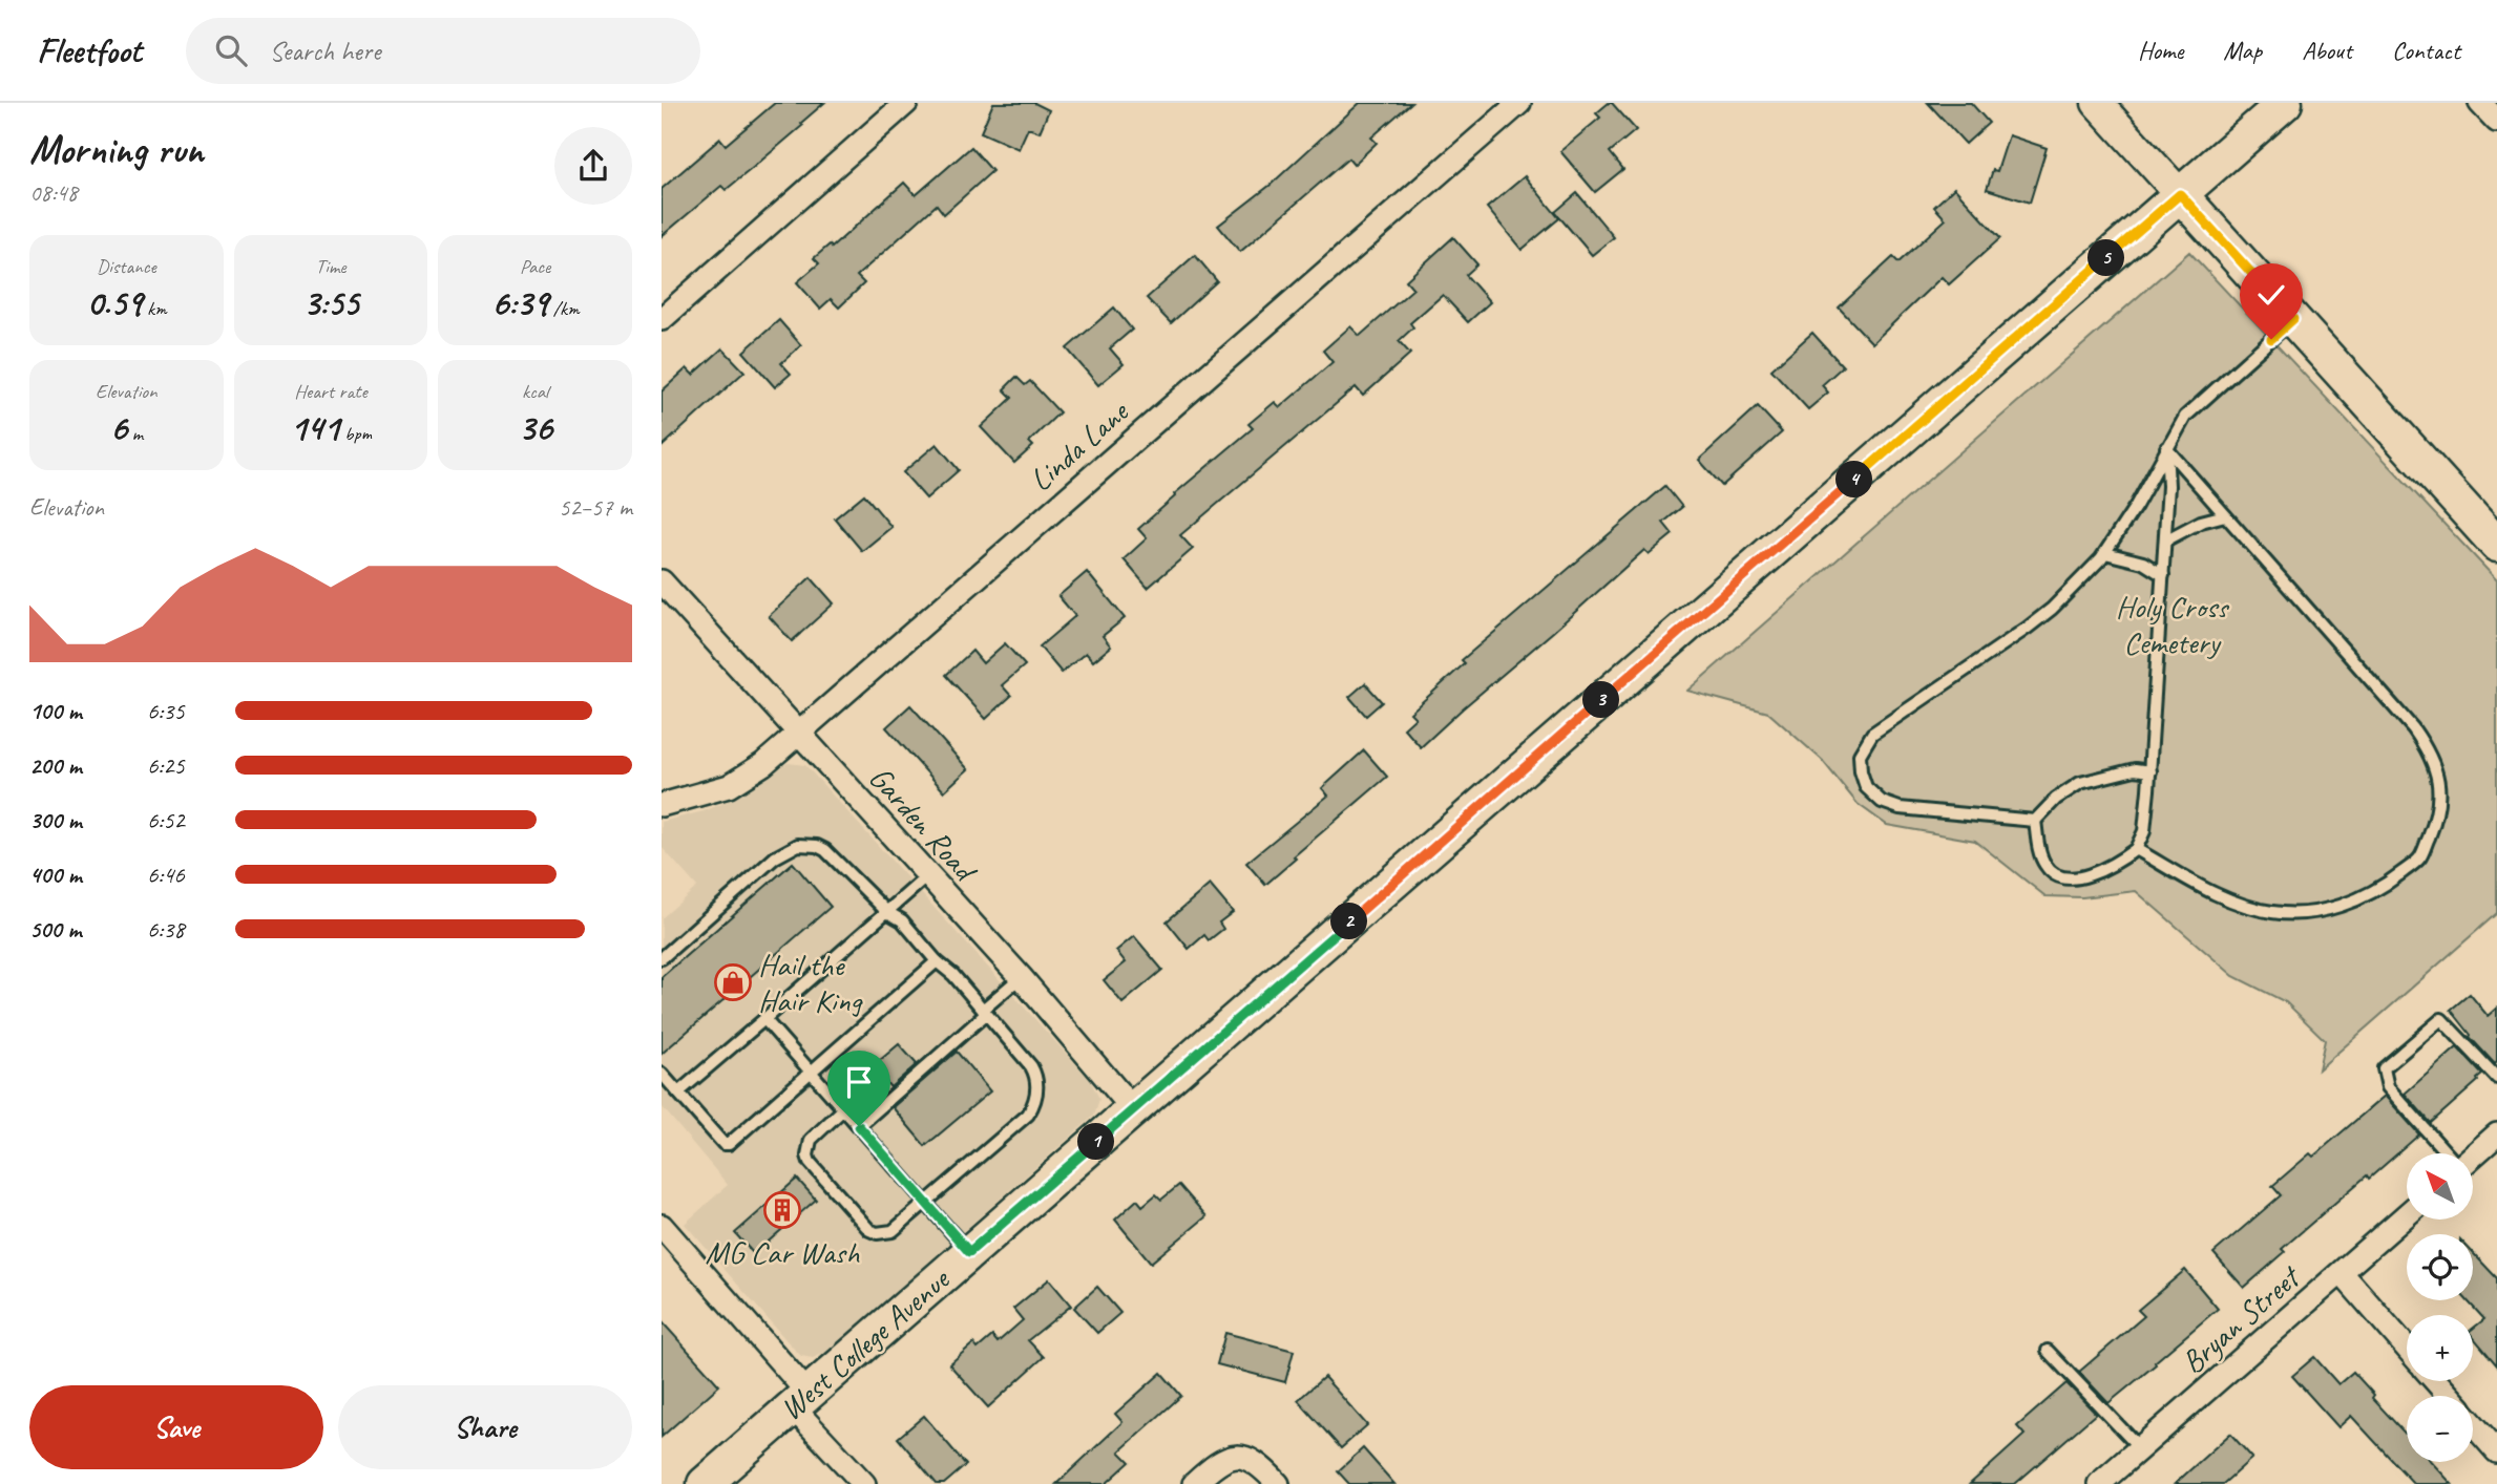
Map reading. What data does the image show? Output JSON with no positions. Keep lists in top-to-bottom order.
{
  "streets": {
    "main road": ["West College Avenue"],
    "street": ["Linda Lane", "Garden Road", "Bryan Street"]
  },
  "crossings": [
    ["Linda Lane", "Garden Road"],
    ["Garden Road", "West College Avenue"]
  ],
  "parks": ["Holy Cross Cemetery"],
  "places": {
    "shop": ["Hail the Hair King"],
    "building": ["MG Car Wash"]
  },
  "north": "top left",
  "page": {
    "header": "Fleetfoot",
    "search": "Search here",
    "nav": [
      "Home",
      "Map",
      "About",
      "Contact"
    ],
    "heading": ["Morning run", "08:48"],
    "stats": [
      ["Distance", "0.59 km"],
      ["Time", "3:55"],
      ["Pace", "6:39 /km"],
      ["Elevation", "6 m"],
      ["Heart rate", "141 bpm"],
      ["kcal", "36"]
    ],
    "pins": [
      "5",
      "4",
      "3",
      "2",
      "1"
    ],
    "chart": ["Elevation", "52–57 m"],
    "list": [
      {
        "name": "100 m",
        "note": "6:35"
      },
      {
        "name": "200 m",
        "note": "6:25"
      },
      {
        "name": "300 m",
        "note": "6:52"
      },
      {
        "name": "400 m",
        "note": "6:46"
      },
      {
        "name": "500 m",
        "note": "6:38"
      }
    ],
    "map_buttons": ["+", "−"],
    "buttons": ["Save", "Share"]
  }
}
